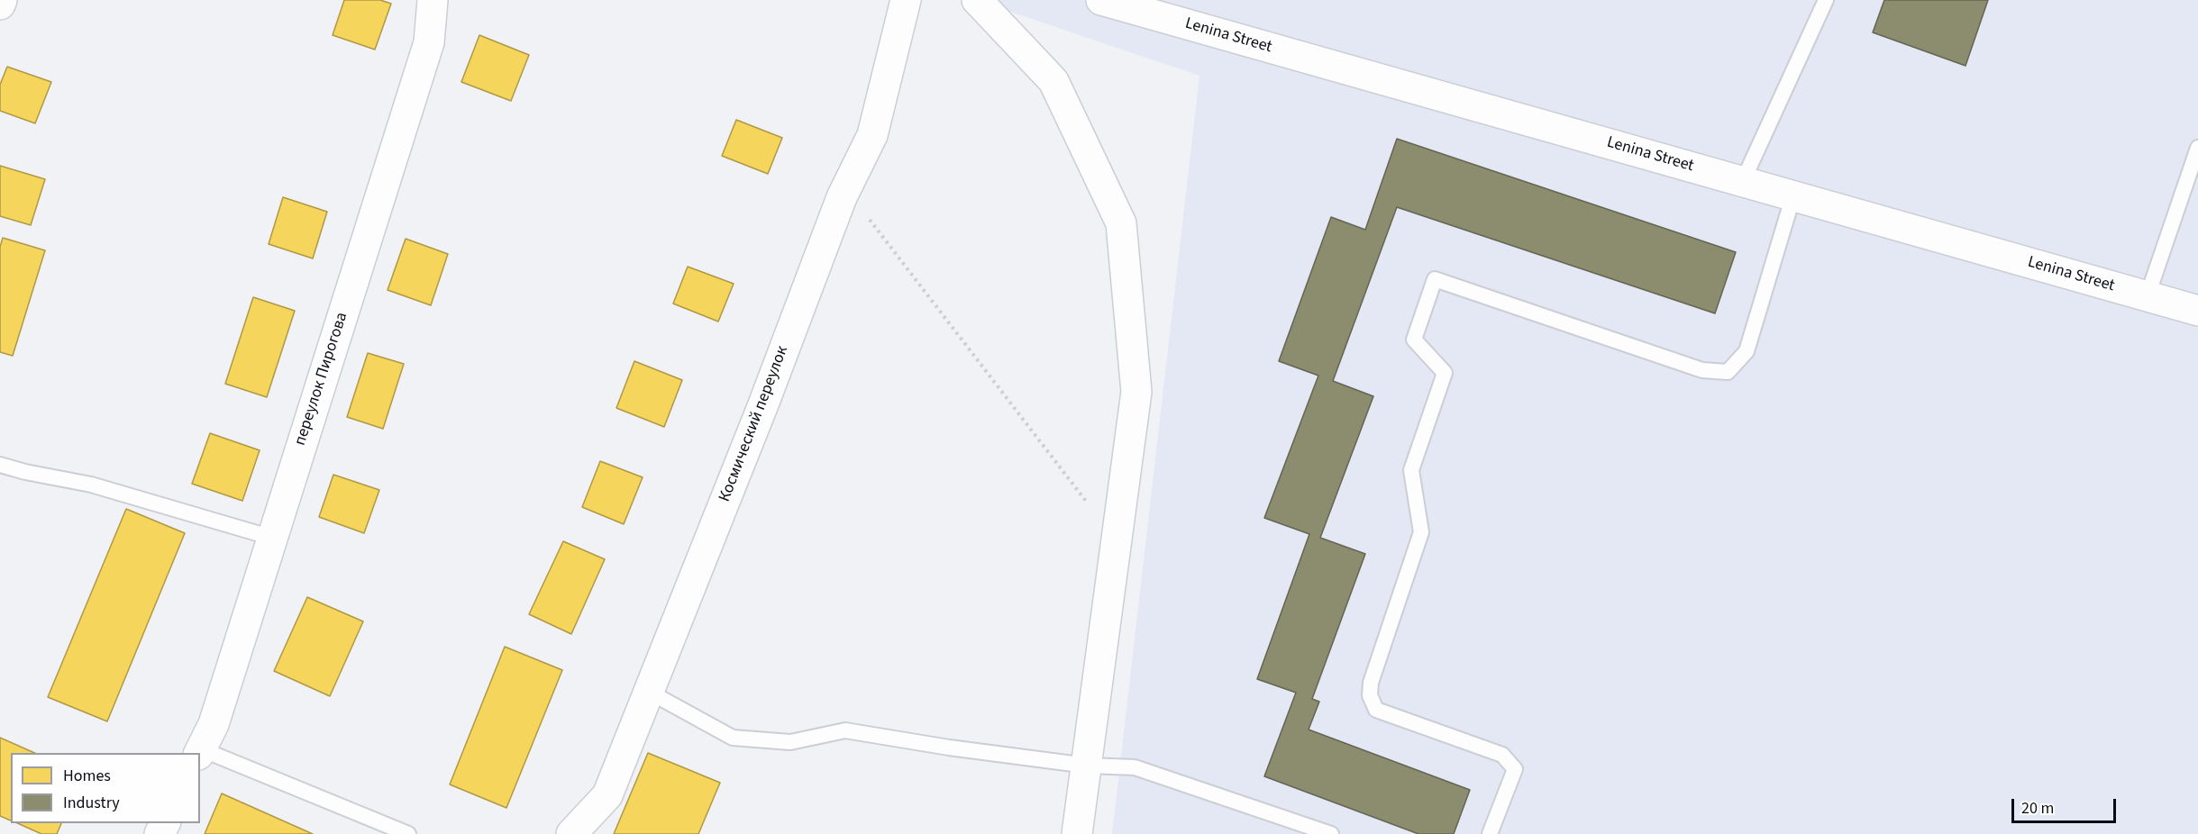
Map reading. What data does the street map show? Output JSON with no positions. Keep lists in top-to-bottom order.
{
  "streets": {
    "street": ["Lenina Street", "переулок Пирогова", "Космический переулок"]
  },
  "legend": ["Homes", "Industry"],
  "scale_bar": "20 m"
}
